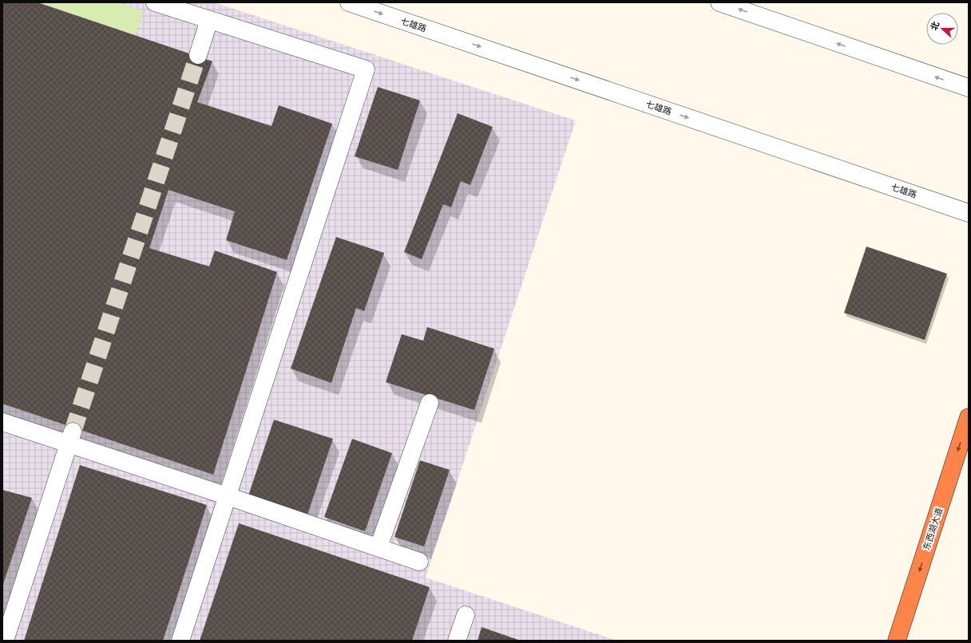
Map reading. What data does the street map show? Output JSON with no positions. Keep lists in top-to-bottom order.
{
  "streets": {
    "highway": ["东西湖大道"],
    "street": ["七雄路"]
  },
  "one_way": ["东西湖大道"],
  "north": "left"
}
